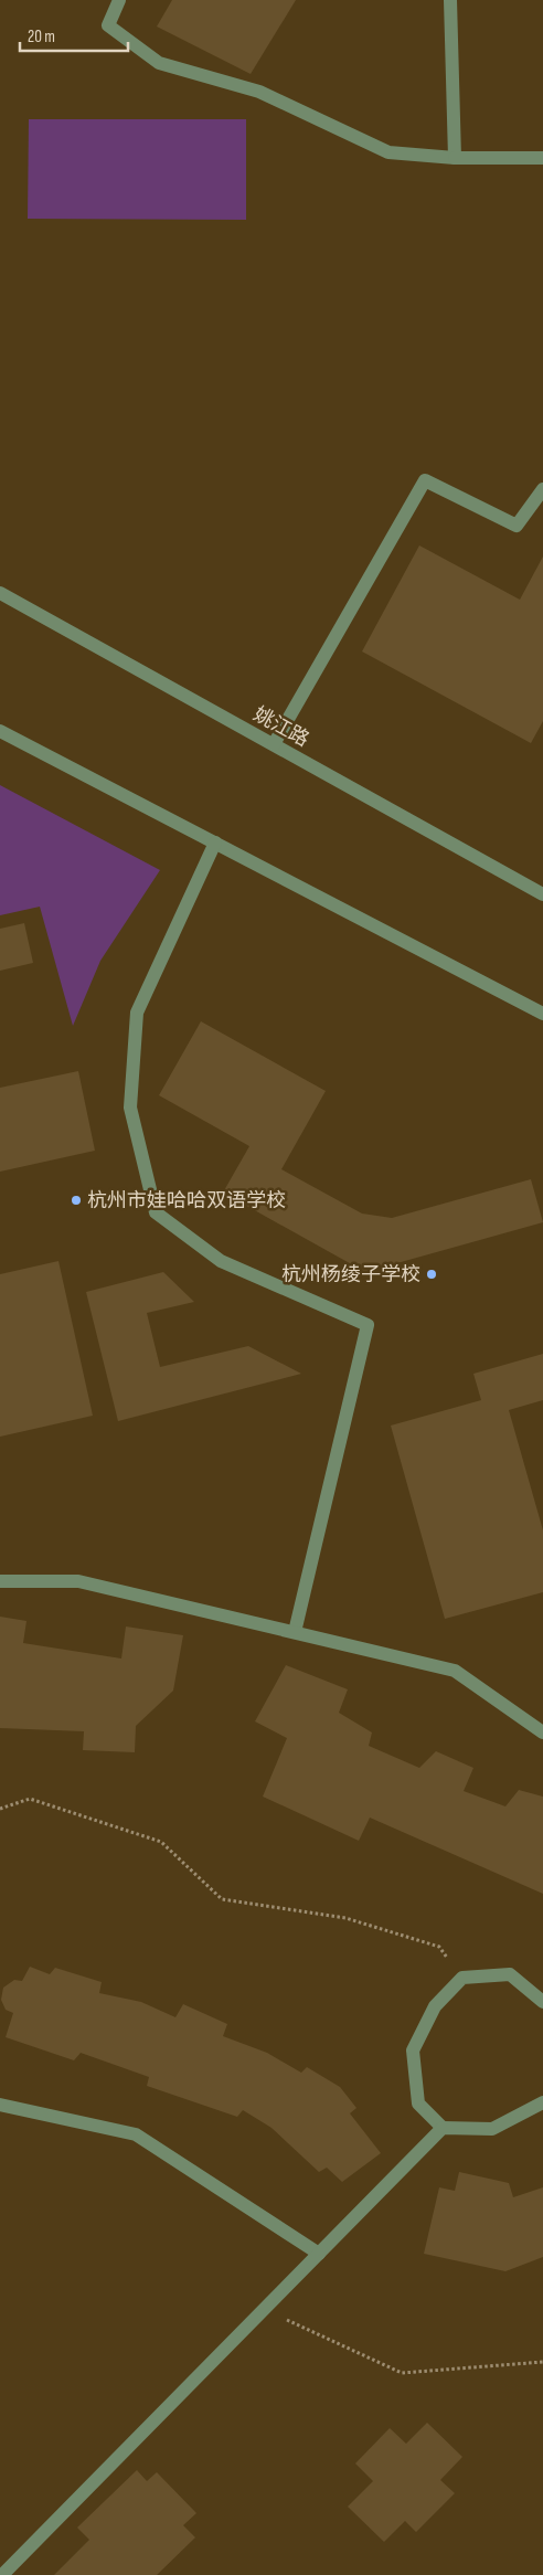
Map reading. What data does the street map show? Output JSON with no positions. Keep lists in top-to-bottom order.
{
  "streets": {
    "street": ["姚江路"]
  },
  "places": ["杭州市娃哈哈双语学校", "杭州杨绫子学校"],
  "scale_bar": "20 m"
}
